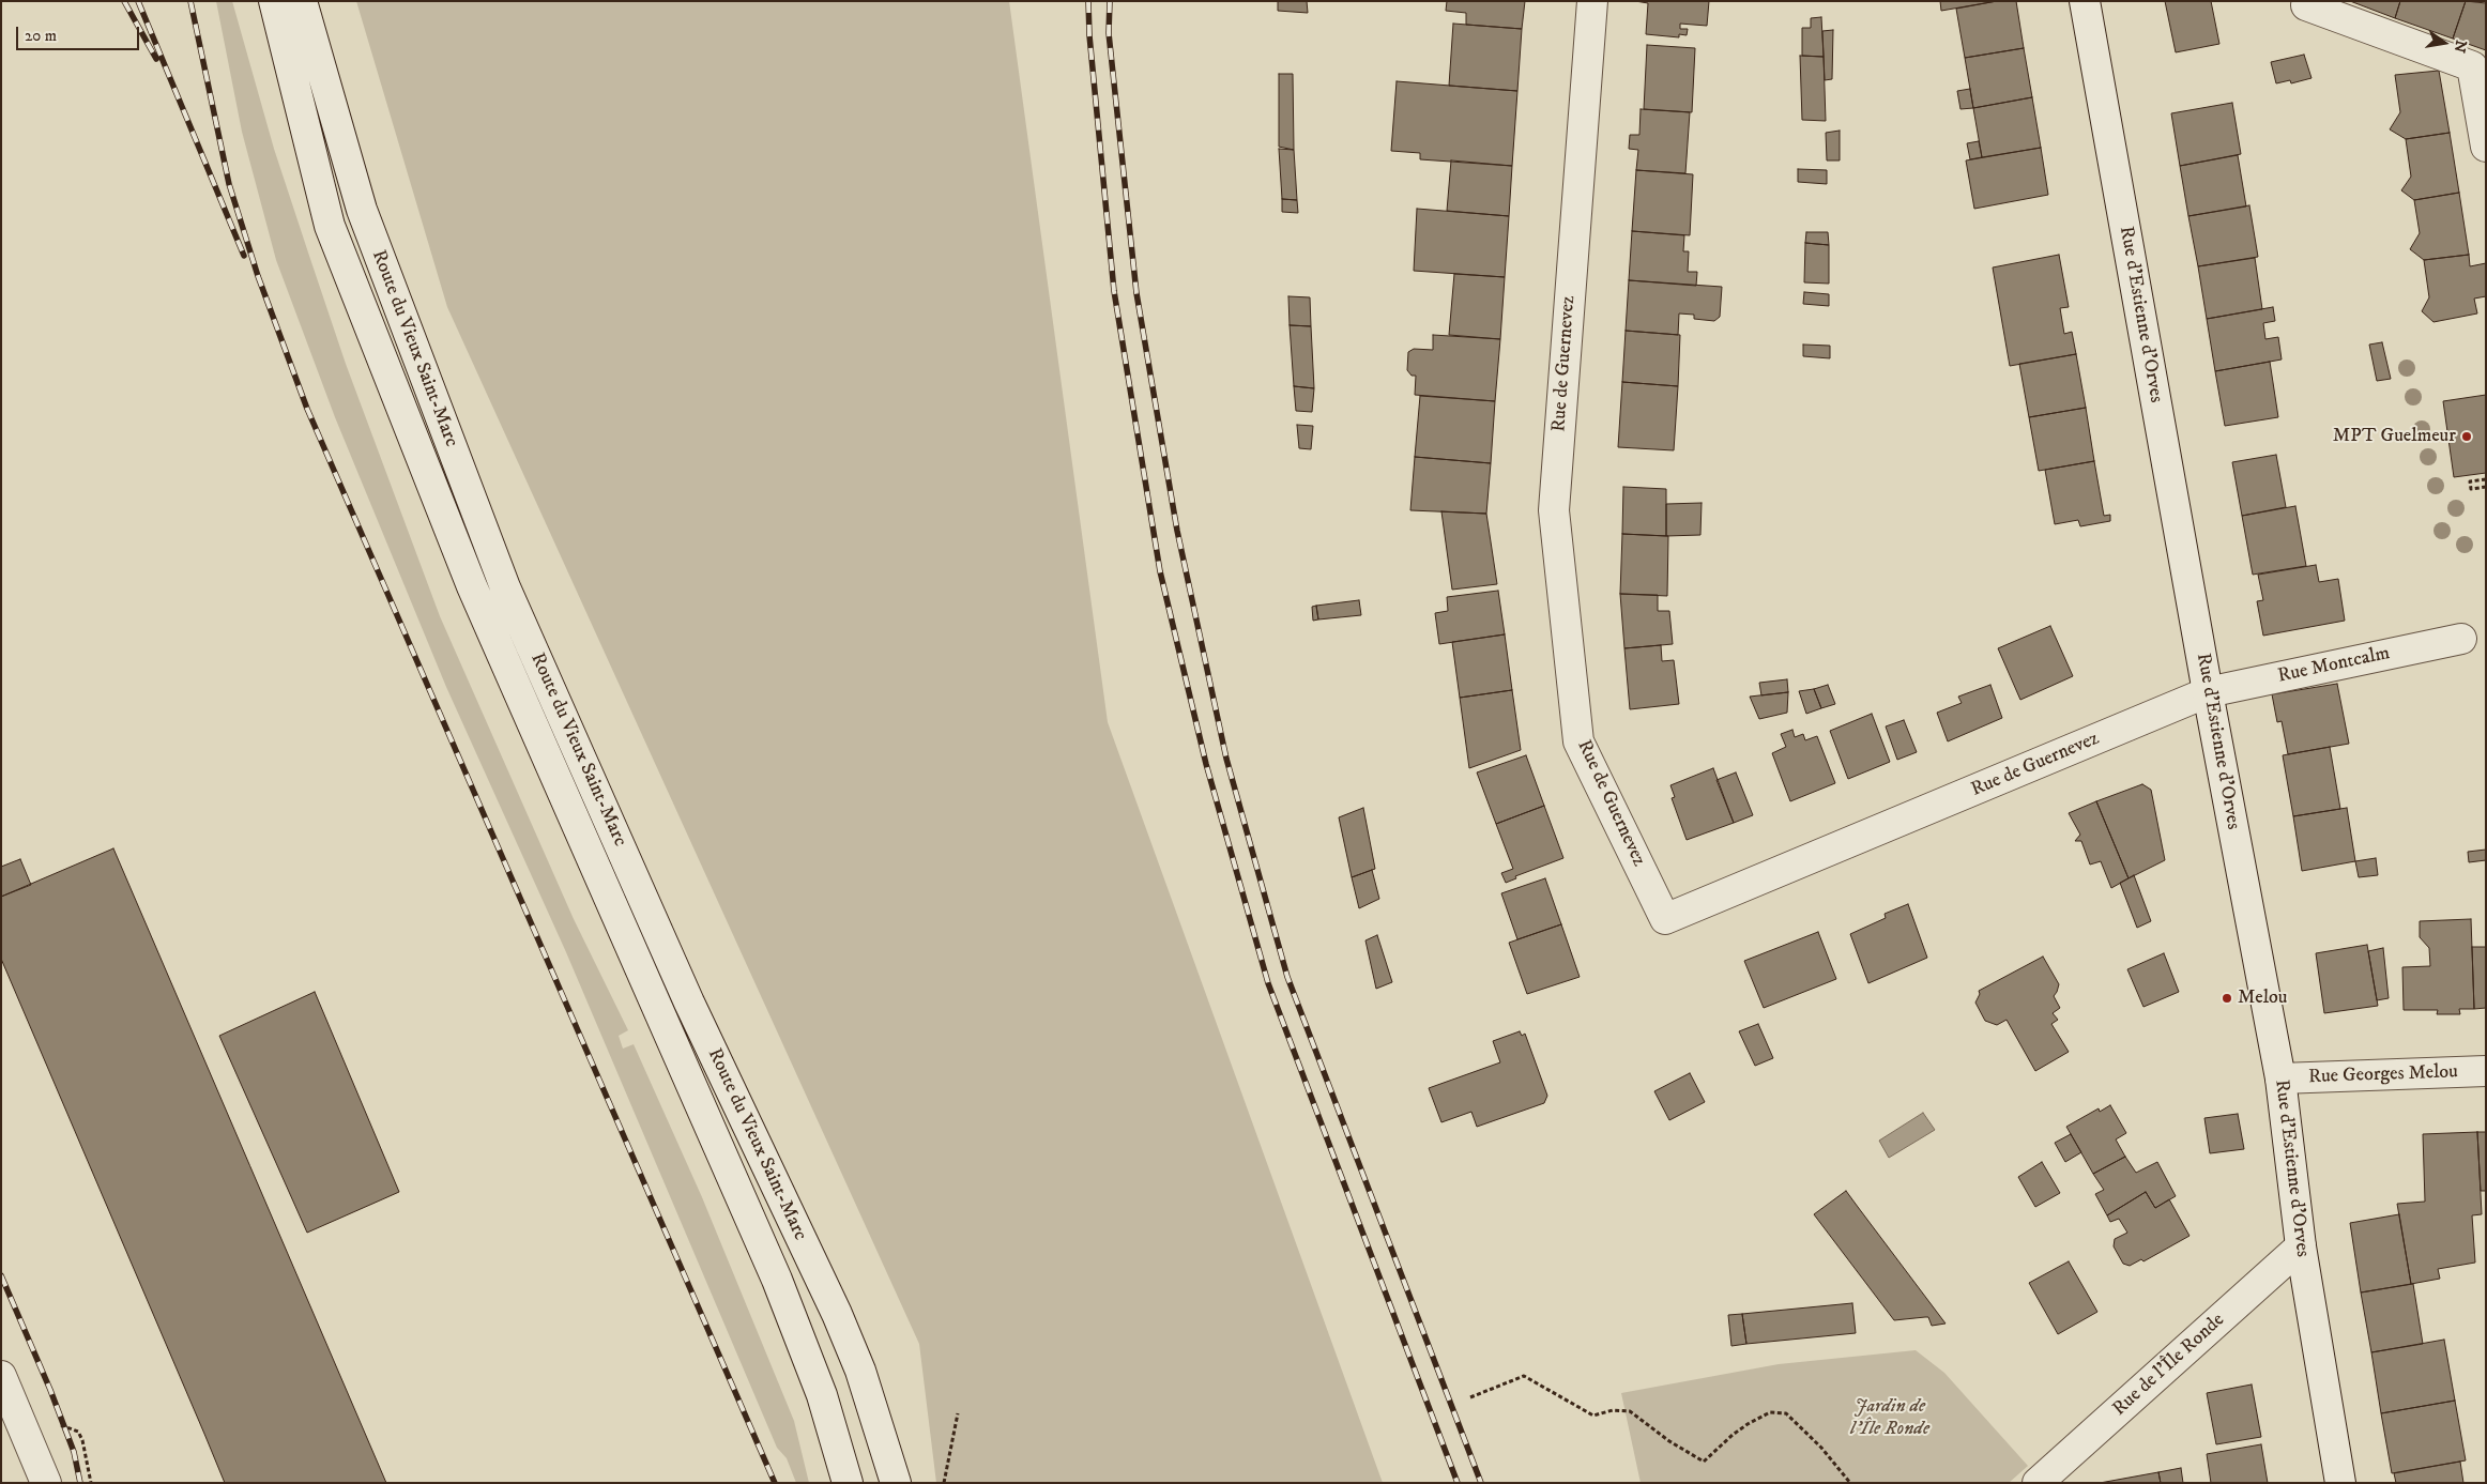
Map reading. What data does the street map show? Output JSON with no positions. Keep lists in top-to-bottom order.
{
  "streets": {
    "street": [
      "Rue d'Estienne d'Orves",
      "Route du Vieux Saint-Marc",
      "Rue de Guernevez",
      "Rue Montcalm",
      "Rue Georges Melou",
      "Rue de l'Île Ronde"
    ]
  },
  "crossings": [
    ["Rue d'Estienne d'Orves", "Rue de Guernevez"],
    ["Rue d'Estienne d'Orves", "Rue Montcalm"],
    ["Rue d'Estienne d'Orves", "Rue Georges Melou"],
    ["Rue d'Estienne d'Orves", "Rue de l'Île Ronde"],
    ["Rue de Guernevez", "Rue Montcalm"]
  ],
  "parks": ["Jardin de l'Île Ronde"],
  "places": ["MPT Guelmeur", "Melou"],
  "scale_bar": "20 m",
  "north": "right"
}
